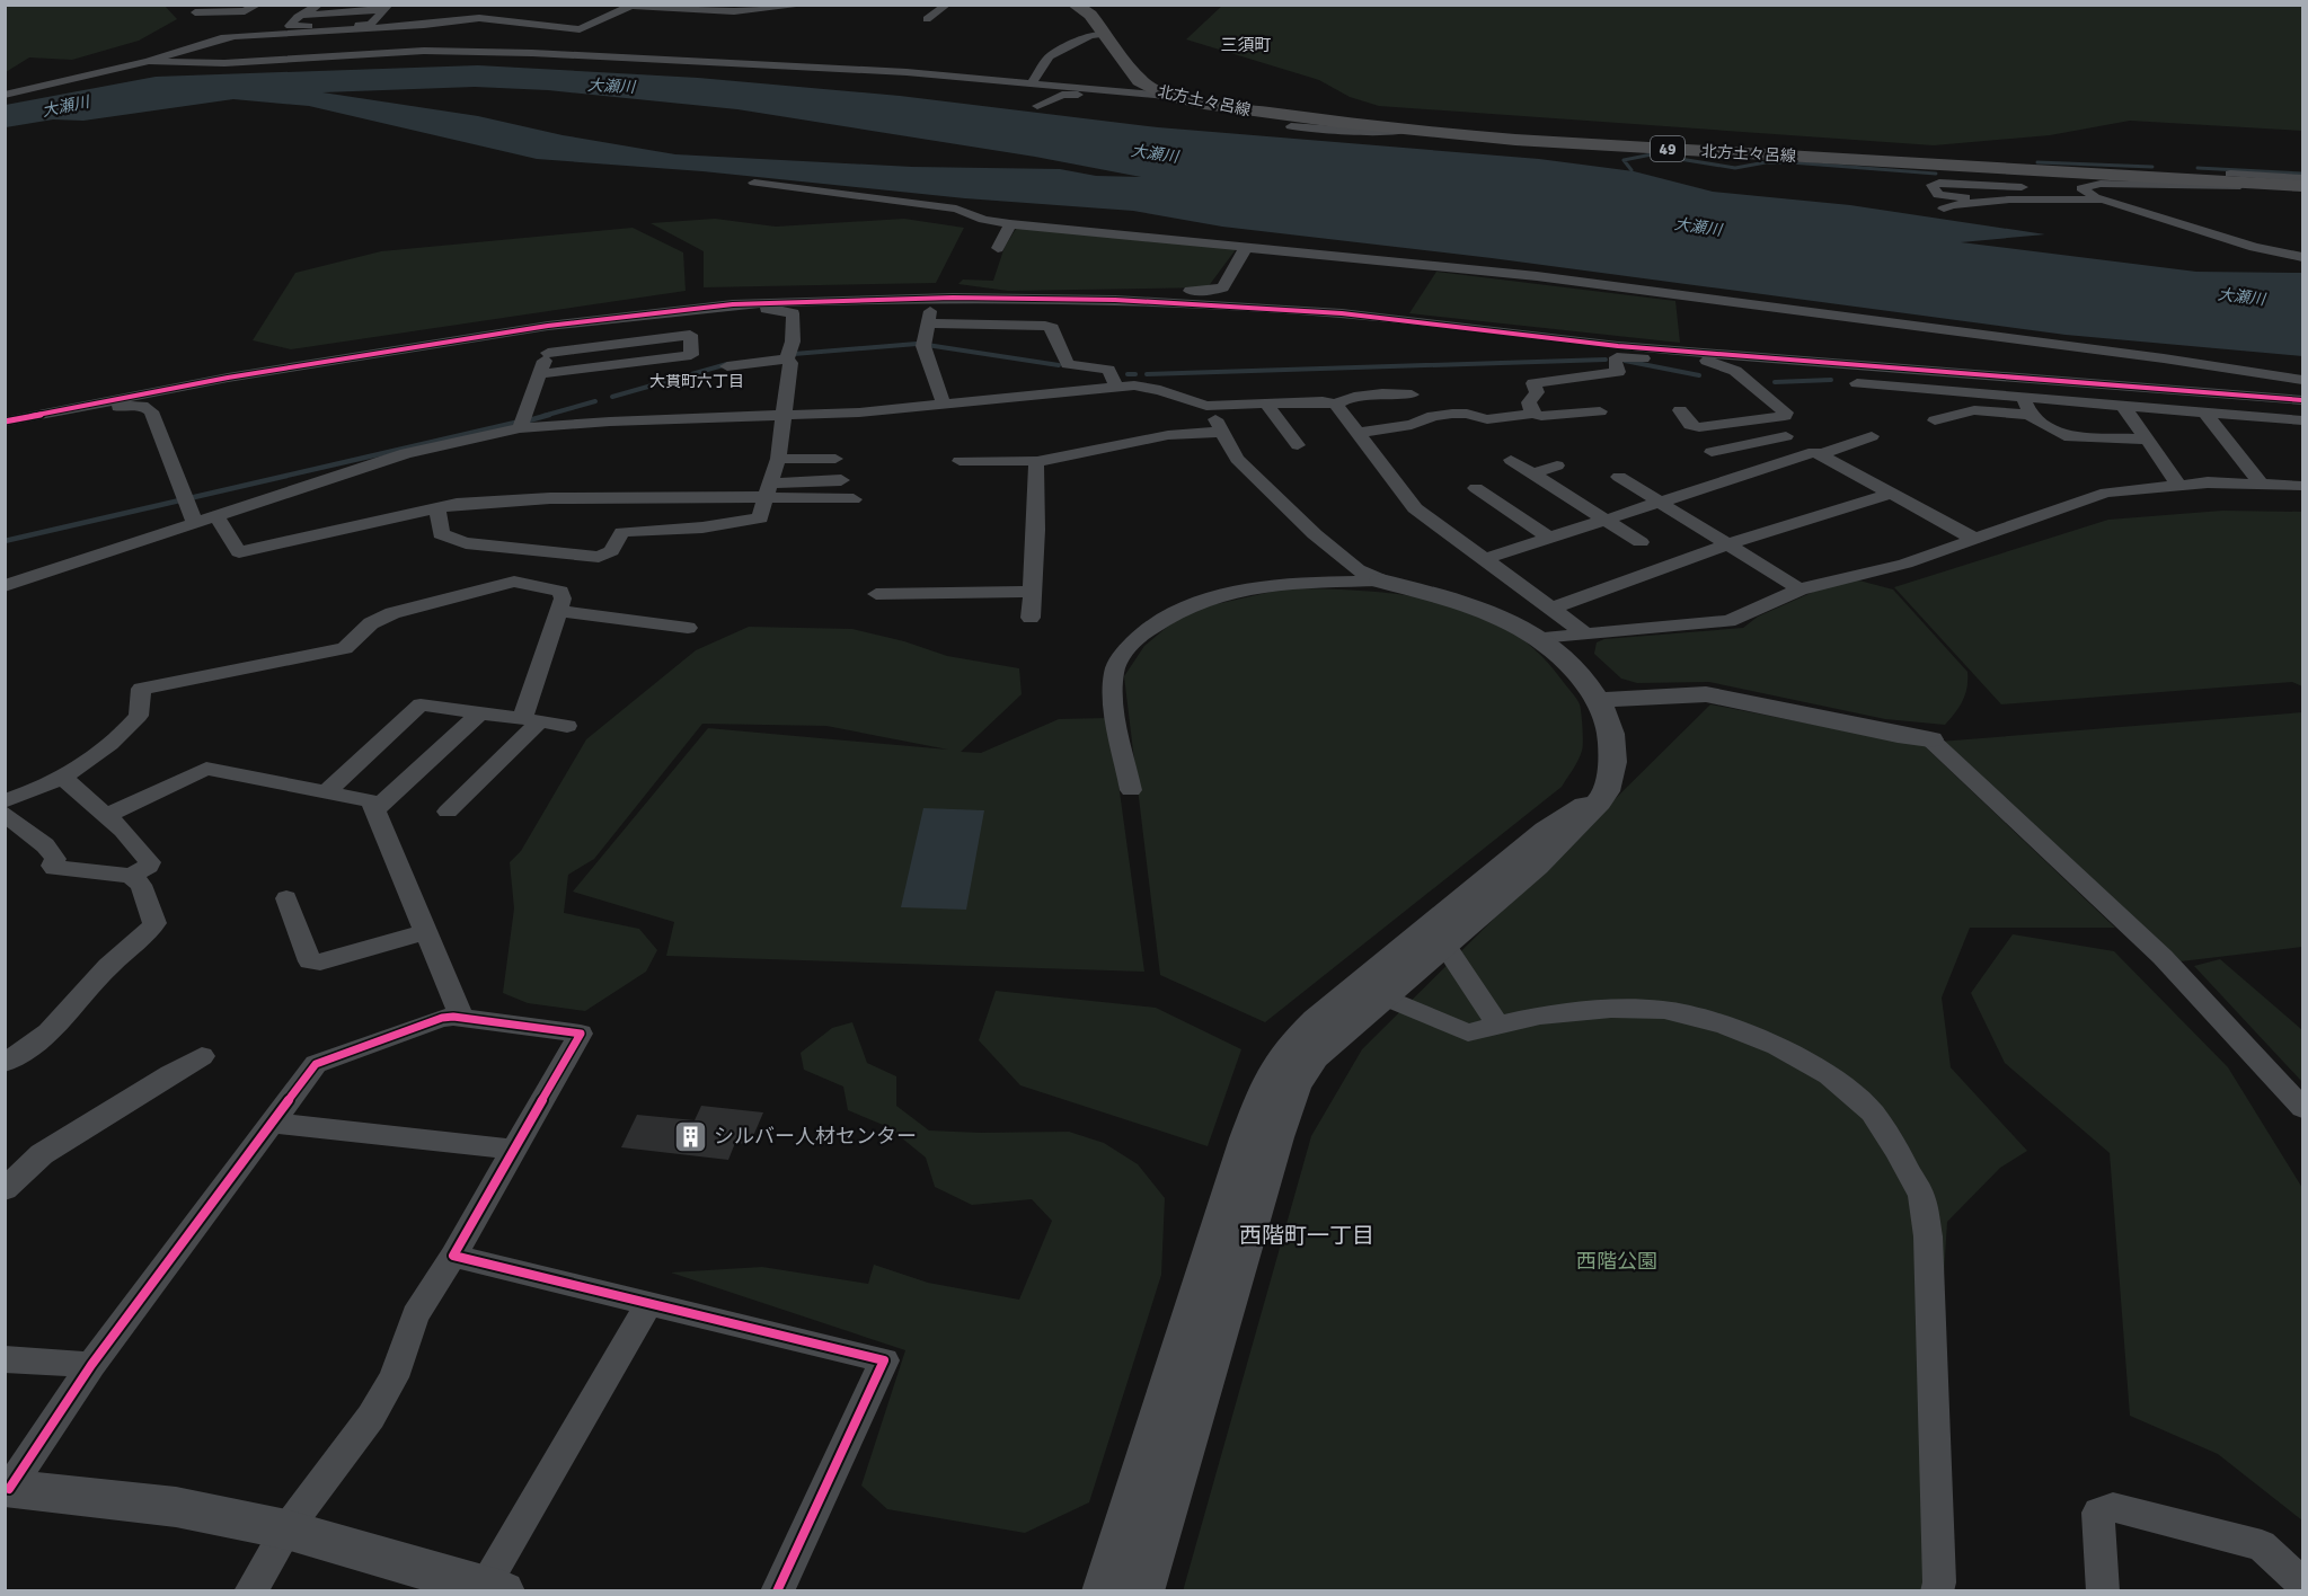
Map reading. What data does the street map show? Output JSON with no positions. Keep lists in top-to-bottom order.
{
  "streets": {
    "main road": ["北方土々呂線", "49"]
  },
  "districts": ["三須町", "大貫町六丁目", "西階町一丁目"],
  "water": ["大瀬川"],
  "parks": ["西階公園"],
  "places": {
    "building": ["シルバー人材センター"]
  }
}
